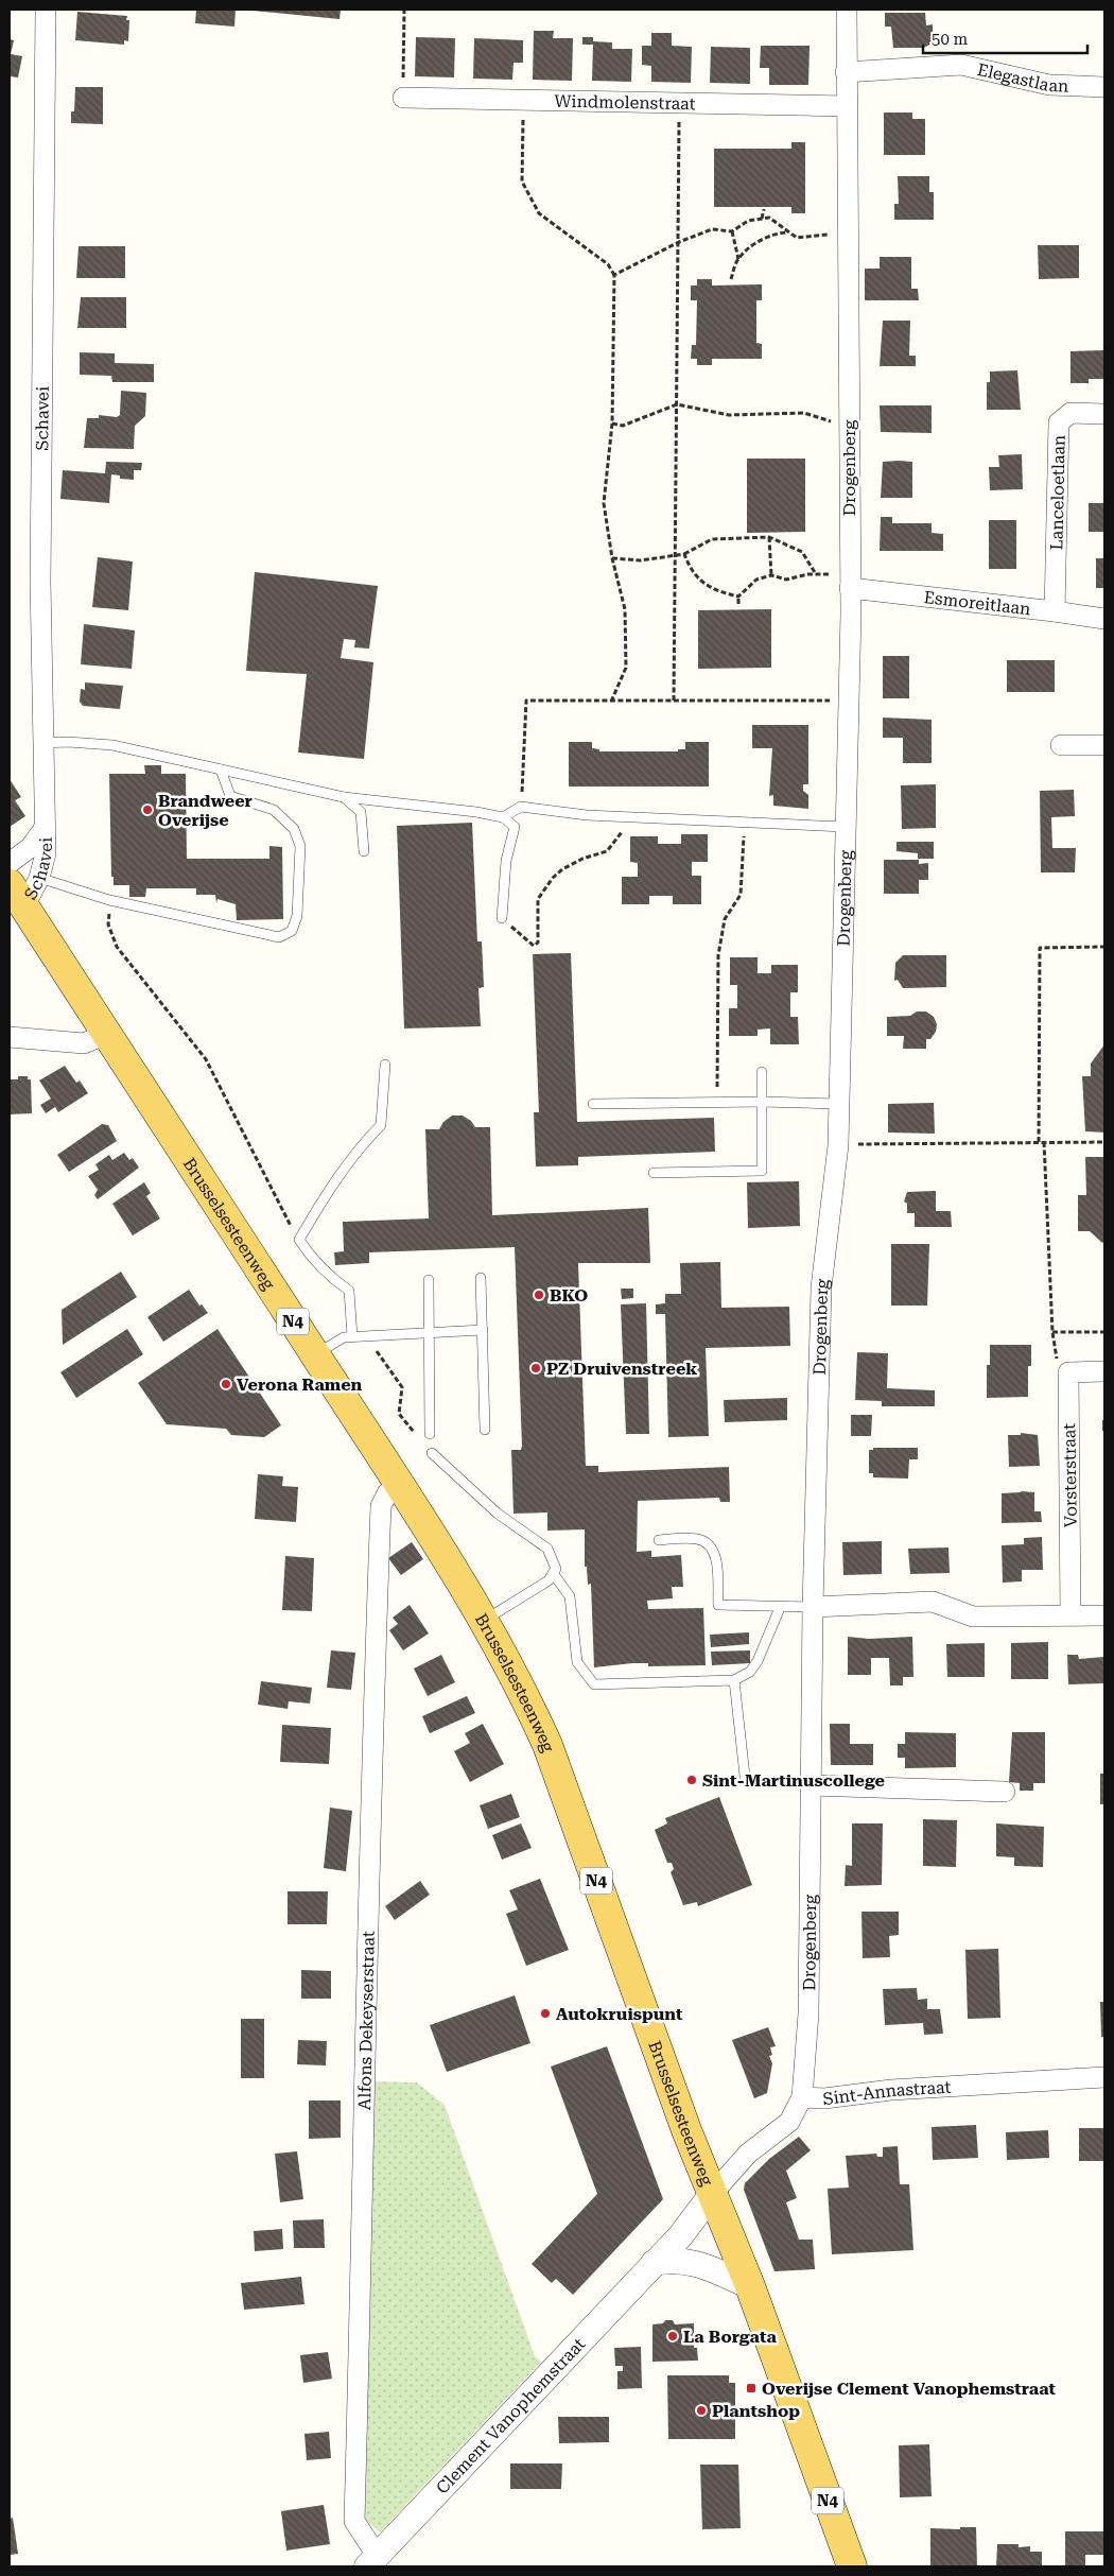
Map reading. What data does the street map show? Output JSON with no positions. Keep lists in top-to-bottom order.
{
  "streets": {
    "main road": ["Brusselsesteenweg", "N4"],
    "street": [
      "Elegastlaan",
      "Windmolenstraat",
      "Schavei",
      "Drogenberg",
      "Lanceloetlaan",
      "Esmoreitlaan",
      "Vorsterstraat",
      "Alfons Dekeyserstraat",
      "Sint-Annastraat",
      "Clement Vanophemstraat"
    ]
  },
  "crossings": [
    ["Elegastlaan", "Drogenberg"],
    ["Windmolenstraat", "Drogenberg"],
    ["Schavei", "Brusselsesteenweg"],
    ["Drogenberg", "Esmoreitlaan"],
    ["Drogenberg", "Sint-Annastraat"],
    ["Lanceloetlaan", "Esmoreitlaan"],
    ["Brusselsesteenweg", "Alfons Dekeyserstraat"],
    ["Brusselsesteenweg", "Sint-Annastraat"],
    ["Brusselsesteenweg", "Clement Vanophemstraat"],
    ["Alfons Dekeyserstraat", "Clement Vanophemstraat"],
    ["Sint-Annastraat", "Clement Vanophemstraat"]
  ],
  "places": {
    "other": [
      "Brandweer Overijse",
      "BKO",
      "PZ Druivenstreek",
      "Verona Ramen",
      "Sint-Martinuscollege",
      "Autokruispunt",
      "La Borgata",
      "Plantshop"
    ],
    "transit": ["Overijse Clement Vanophemstraat"]
  },
  "scale_bar": "50 m"
}
